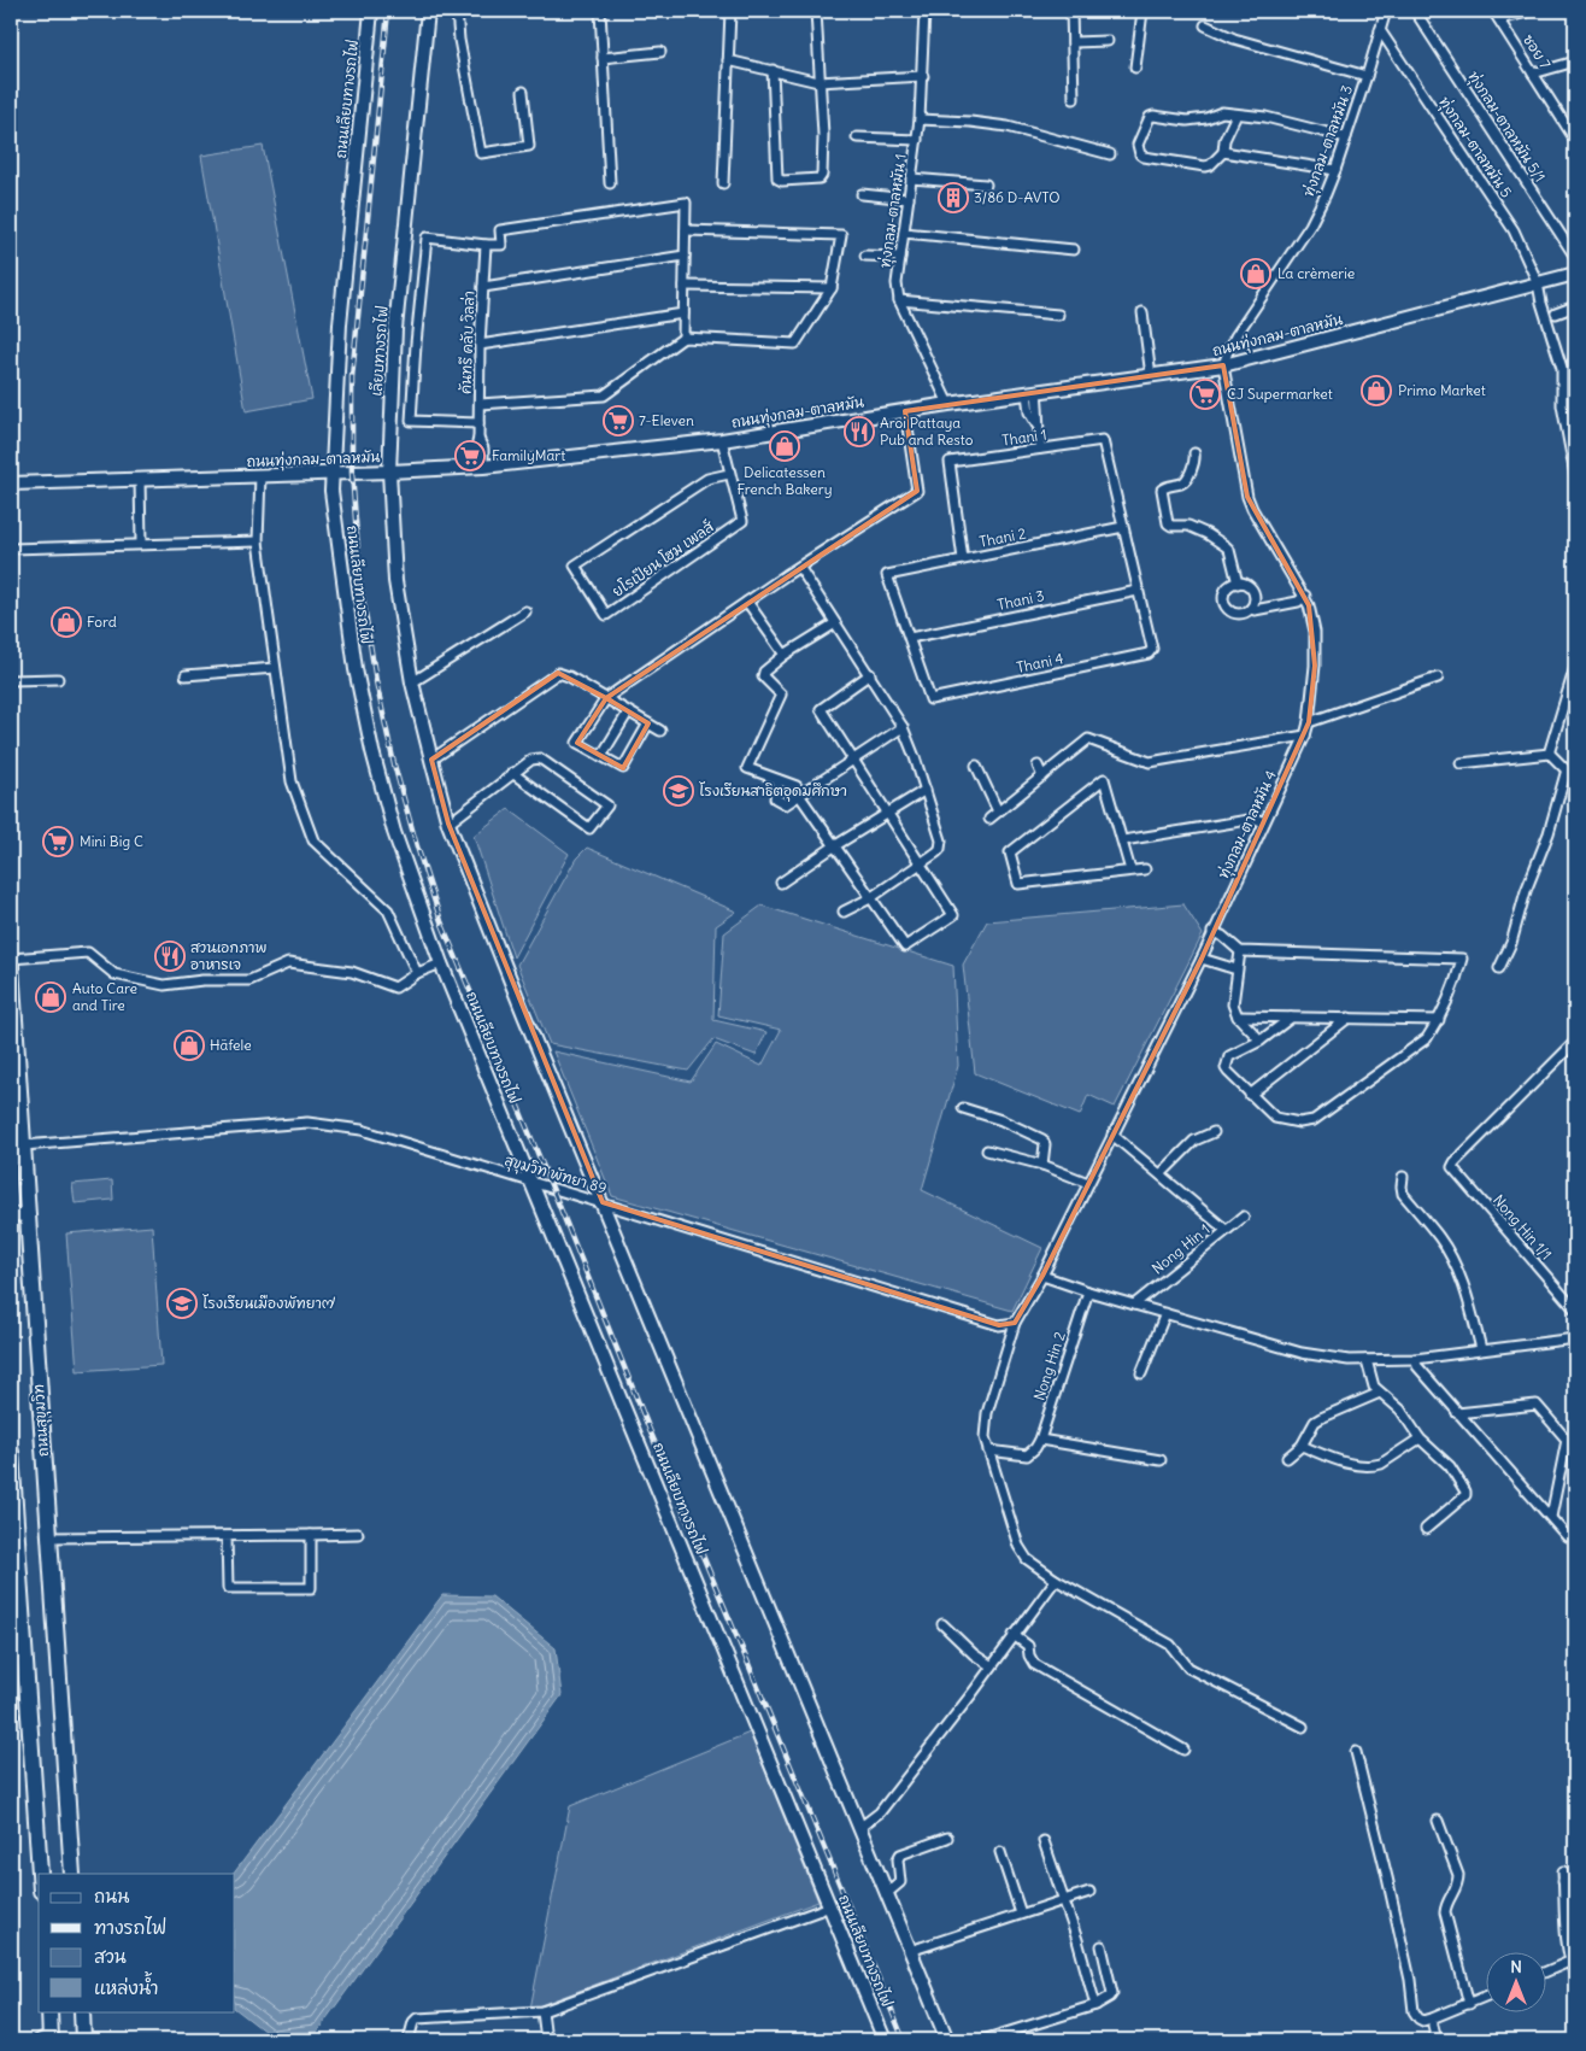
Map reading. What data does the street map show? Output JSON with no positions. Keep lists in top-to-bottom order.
{
  "streets": {
    "highway": ["ถนนสุขุมวิท"],
    "street": [
      "ซอย 7",
      "ถนนเลียบทางรถไฟ",
      "ทุ่งกลม-ตาลหมัน 5/1",
      "ทุ่งกลม-ตาลหมัน 3",
      "ทุ่งกลม-ตาลหมัน 5",
      "ทุ่งกลม-ตาลหมัน 1",
      "ถนนทุ่งกลม-ตาลหมัน",
      "คันทรี คลับ วิลล่า",
      "เลียบทางรถไฟ",
      "Thani 1",
      "Thani 2",
      "ยโรเปียน โฮม เพลส์",
      "Thani 3",
      "Thani 4",
      "ทุ่งกลม-ตาลหมัน 4",
      "สุขุมวิท พัทยา 89",
      "Nong Hin 1/1",
      "Nong Hin 1",
      "Nong Hin 2"
    ]
  },
  "crossings": [
    ["ถนนเลียบทางรถไฟ", "ถนนทุ่งกลม-ตาลหมัน"],
    ["ถนนเลียบทางรถไฟ", "สุขุมวิท พัทยา 89"],
    ["ทุ่งกลม-ตาลหมัน 3", "ทุ่งกลม-ตาลหมัน 5"],
    ["ทุ่งกลม-ตาลหมัน 3", "ถนนทุ่งกลม-ตาลหมัน"],
    ["ทุ่งกลม-ตาลหมัน 3", "ทุ่งกลม-ตาลหมัน 4"],
    ["ทุ่งกลม-ตาลหมัน 5", "ถนนทุ่งกลม-ตาลหมัน"],
    ["ทุ่งกลม-ตาลหมัน 1", "ถนนทุ่งกลม-ตาลหมัน"],
    ["ถนนทุ่งกลม-ตาลหมัน", "คันทรี คลับ วิลล่า"],
    ["ถนนทุ่งกลม-ตาลหมัน", "เลียบทางรถไฟ"],
    ["ถนนทุ่งกลม-ตาลหมัน", "ยโรเปียน โฮม เพลส์"],
    ["ถนนทุ่งกลม-ตาลหมัน", "ทุ่งกลม-ตาลหมัน 4"],
    ["Thani 1", "Thani 2"],
    ["Thani 2", "Thani 3"],
    ["Thani 2", "Thani 4"],
    ["Thani 3", "Thani 4"],
    ["สุขุมวิท พัทยา 89", "ถนนสุขุมวิท"]
  ],
  "places": {
    "building": ["3/86 D-AVTO"],
    "shop": [
      "La crèmerie",
      "Primo Market",
      "Delicatessen French Bakery",
      "Ford",
      "Auto Care and Tire",
      "Häfele"
    ],
    "supermarket": [
      "CJ Supermarket",
      "7-Eleven",
      "FamilyMart",
      "Mini Big C"
    ],
    "restaurant": ["Aroi Pattaya Pub and Resto", "สวนเอกภาพ อาหารเจ"],
    "school or university": ["โรงเรียนสาธิตอุดมศึกษา", "โรงเรียนเมืองพัทยา๗"]
  },
  "legend": [
    "ถนน",
    "ทางรถไฟ",
    "สวน",
    "แหล่งน้ำ"
  ],
  "north": "top"
}
